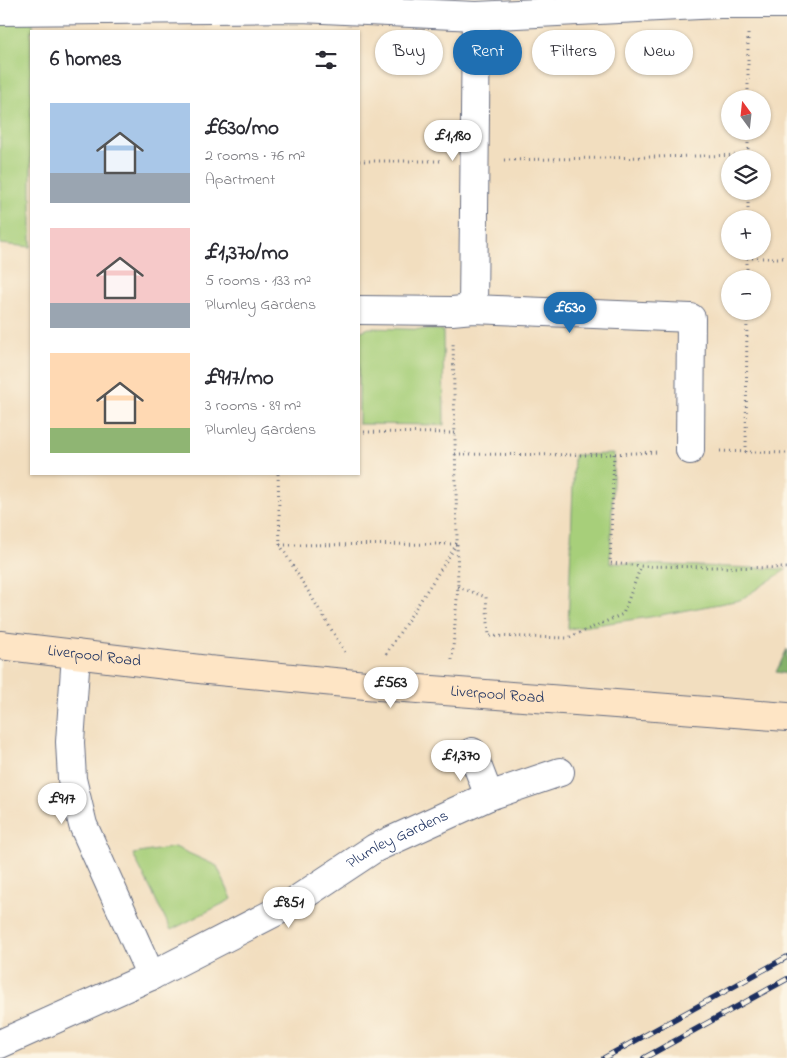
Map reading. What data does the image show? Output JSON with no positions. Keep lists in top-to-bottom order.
{
  "streets": {
    "main road": ["Liverpool Road"],
    "street": ["Plumley Gardens"]
  },
  "north": "top",
  "page": {
    "chip": [
      "Buy",
      "Rent",
      "Filters",
      "New"
    ],
    "heading": "6 homes",
    "map_buttons": ["+", "−"],
    "list": [
      {
        "name": "£630/mo",
        "note": "2 rooms · 76 m² · Apartment"
      },
      {
        "name": "£1,370/mo",
        "note": "5 rooms · 133 m² · Plumley Gardens"
      },
      {
        "name": "£917/mo",
        "note": "3 rooms · 89 m² · Plumley Gardens"
      }
    ],
    "price": [
      "£1,180",
      "£630",
      "£563",
      "£1,370",
      "£917",
      "£851"
    ]
  }
}
